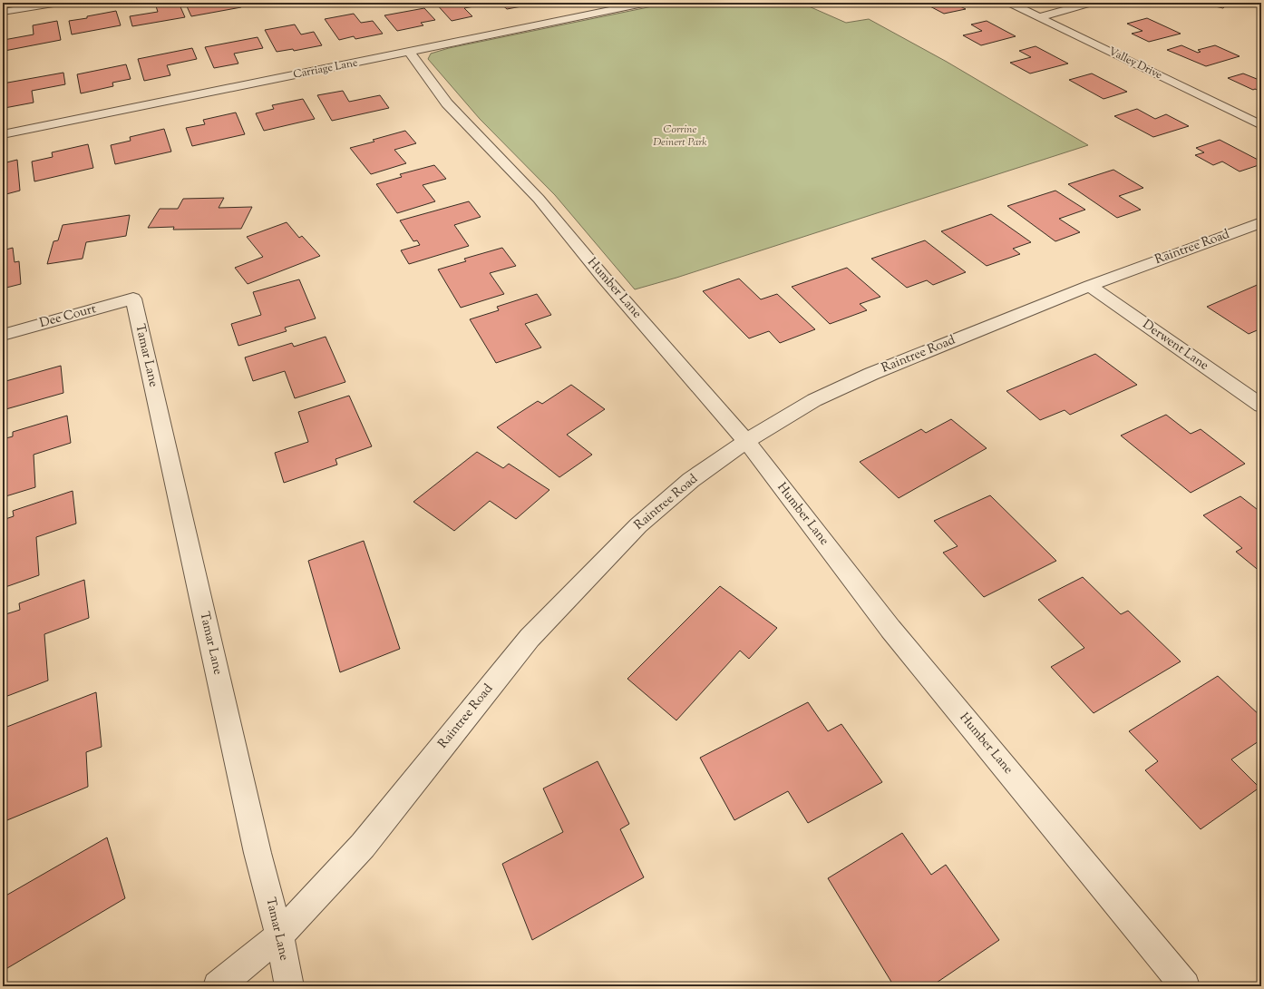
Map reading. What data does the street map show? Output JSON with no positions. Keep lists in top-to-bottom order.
{
  "streets": {
    "street": [
      "Valley Drive",
      "Carriage Lane",
      "Raintree Road",
      "Humber Lane",
      "Dee Court",
      "Derwent Lane",
      "Tamar Lane"
    ]
  },
  "crossings": [
    ["Carriage Lane", "Humber Lane"],
    ["Raintree Road", "Humber Lane"],
    ["Raintree Road", "Derwent Lane"],
    ["Raintree Road", "Tamar Lane"],
    ["Dee Court", "Tamar Lane"]
  ],
  "parks": ["Corrine Deinert Park"]
}
